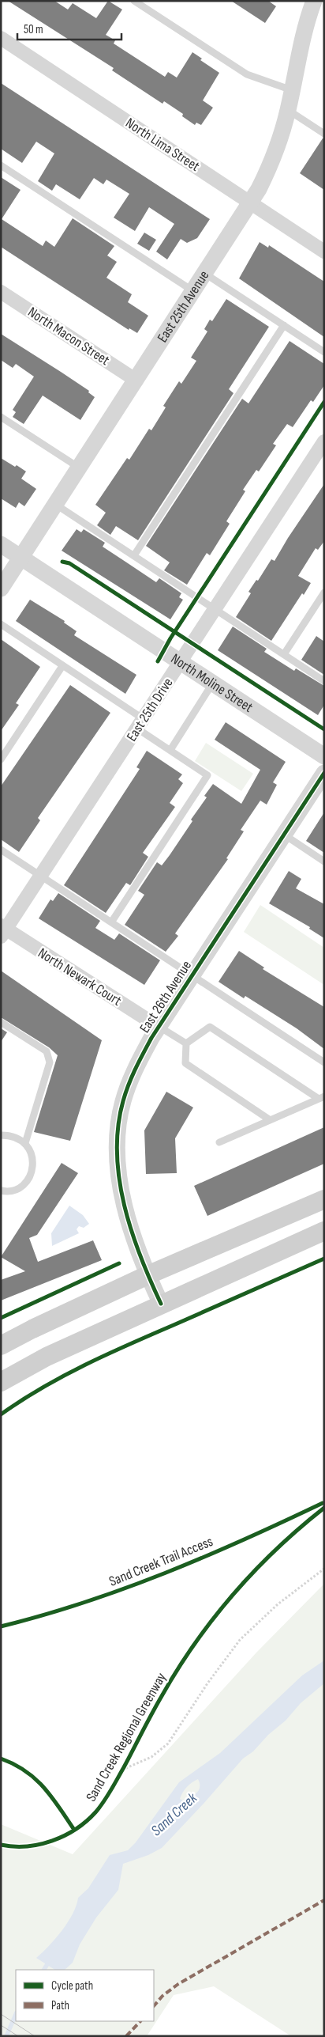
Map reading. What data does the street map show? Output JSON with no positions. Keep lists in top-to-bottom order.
{
  "streets": {
    "street": [
      "North Lima Street",
      "East 25th Avenue",
      "North Macon Street",
      "North Moline Street",
      "East 25th Drive",
      "North Newark Court",
      "East 26th Avenue"
    ],
    "cycle path": ["Sand Creek Trail Access", "Sand Creek Regional Greenway"]
  },
  "crossings": [
    ["North Lima Street", "East 25th Avenue"],
    ["East 25th Avenue", "North Macon Street"],
    ["East 25th Avenue", "North Moline Street"],
    ["North Moline Street", "East 25th Drive"],
    ["East 25th Drive", "North Newark Court"],
    ["North Newark Court", "East 26th Avenue"]
  ],
  "water": ["Sand Creek"],
  "legend": ["Cycle path", "Path"],
  "scale_bar": "50 m"
}
